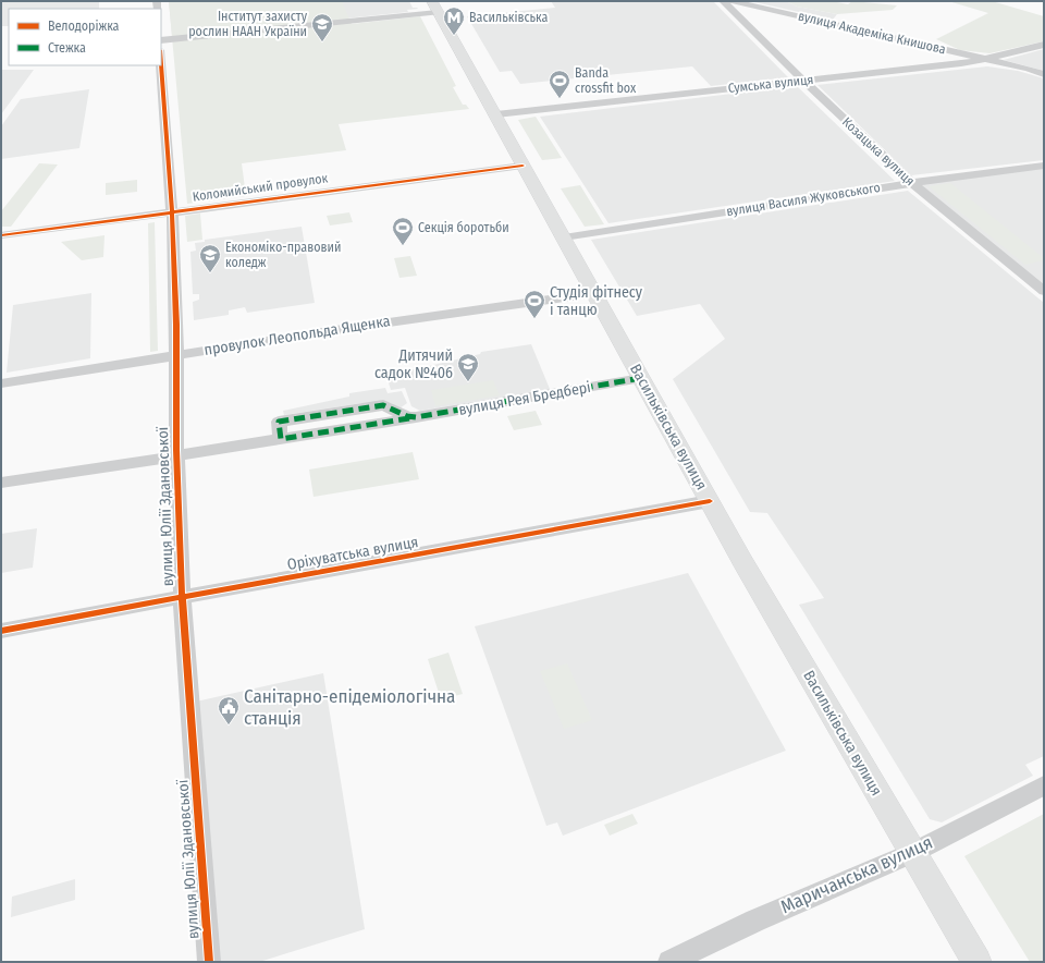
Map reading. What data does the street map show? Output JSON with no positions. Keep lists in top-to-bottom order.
{
  "streets": {
    "main road": ["Васильківська вулиця"],
    "street": [
      "вулиця Академіка Книшова",
      "Сумська вулиця",
      "Козацька вулиця",
      "Коломийський провулок",
      "вулиця Василя Жуковського",
      "провулок Леопольда Ященка",
      "вулиця Рея Бредбері",
      "вулиця Юлії Здановської",
      "Оріхуватська вулиця",
      "Маричанська вулиця"
    ]
  },
  "crossings": [
    ["вулиця Академіка Книшова", "Сумська вулиця"],
    ["Сумська вулиця", "Козацька вулиця"],
    ["Сумська вулиця", "Васильківська вулиця"],
    ["Козацька вулиця", "вулиця Василя Жуковського"],
    ["Коломийський провулок", "Васильківська вулиця"],
    ["Коломийський провулок", "вулиця Юлії Здановської"],
    ["вулиця Василя Жуковського", "Васильківська вулиця"],
    ["провулок Леопольда Ященка", "Васильківська вулиця"],
    ["провулок Леопольда Ященка", "вулиця Юлії Здановської"],
    ["вулиця Рея Бредбері", "Васильківська вулиця"],
    ["вулиця Рея Бредбері", "вулиця Юлії Здановської"],
    ["Васильківська вулиця", "Оріхуватська вулиця"],
    ["Васильківська вулиця", "Маричанська вулиця"],
    ["вулиця Юлії Здановської", "Оріхуватська вулиця"]
  ],
  "places": {
    "metro station": ["Васильківська"],
    "school or university": ["Інститут захисту рослин НААН України", "Економіко-правовий коледж", "Дитячий садок №406"],
    "sports": ["Banda crossfit box", "Секція боротьби", "Студія фітнесу і танцю"],
    "public building": ["Санітарно-епідеміологічна станція"]
  },
  "legend": ["Велодоріжка", "Стежка"]
}
